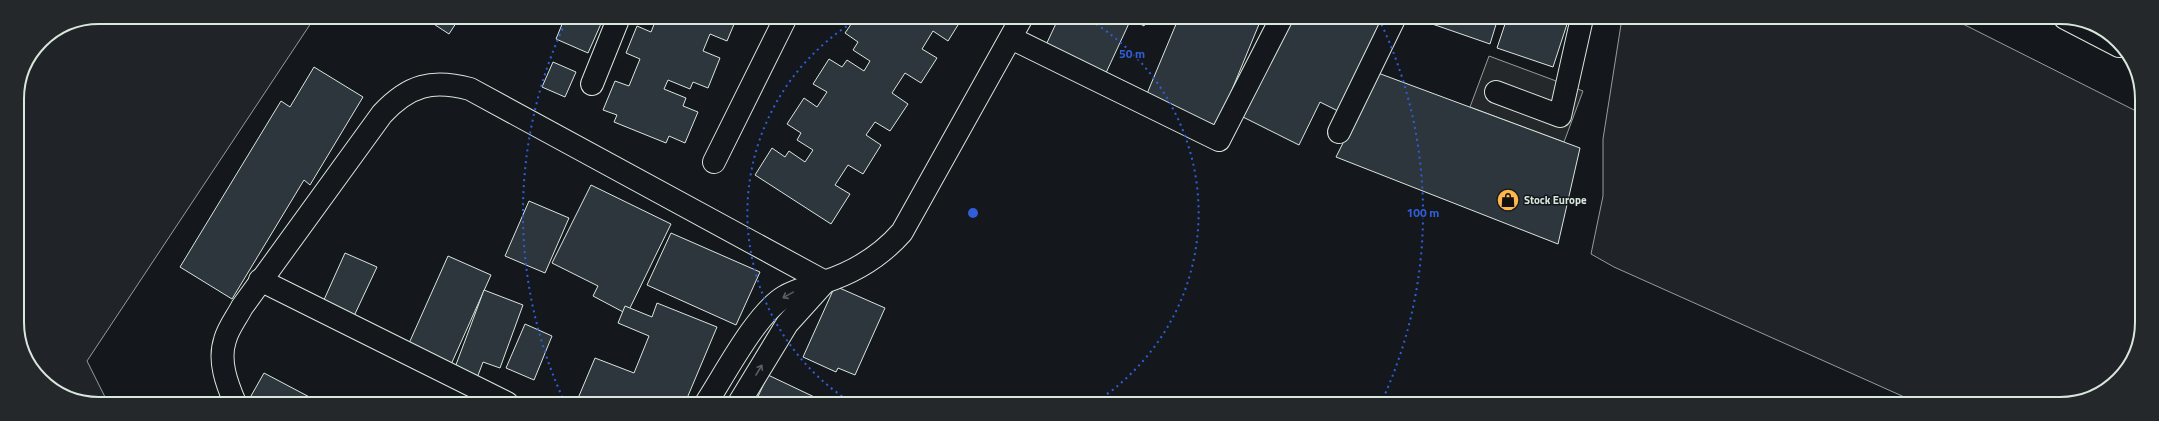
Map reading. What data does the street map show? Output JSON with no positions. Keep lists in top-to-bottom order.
{
  "places": {
    "shop": ["Stock Europe"]
  },
  "rings": ["50 m", "100 m"]
}
